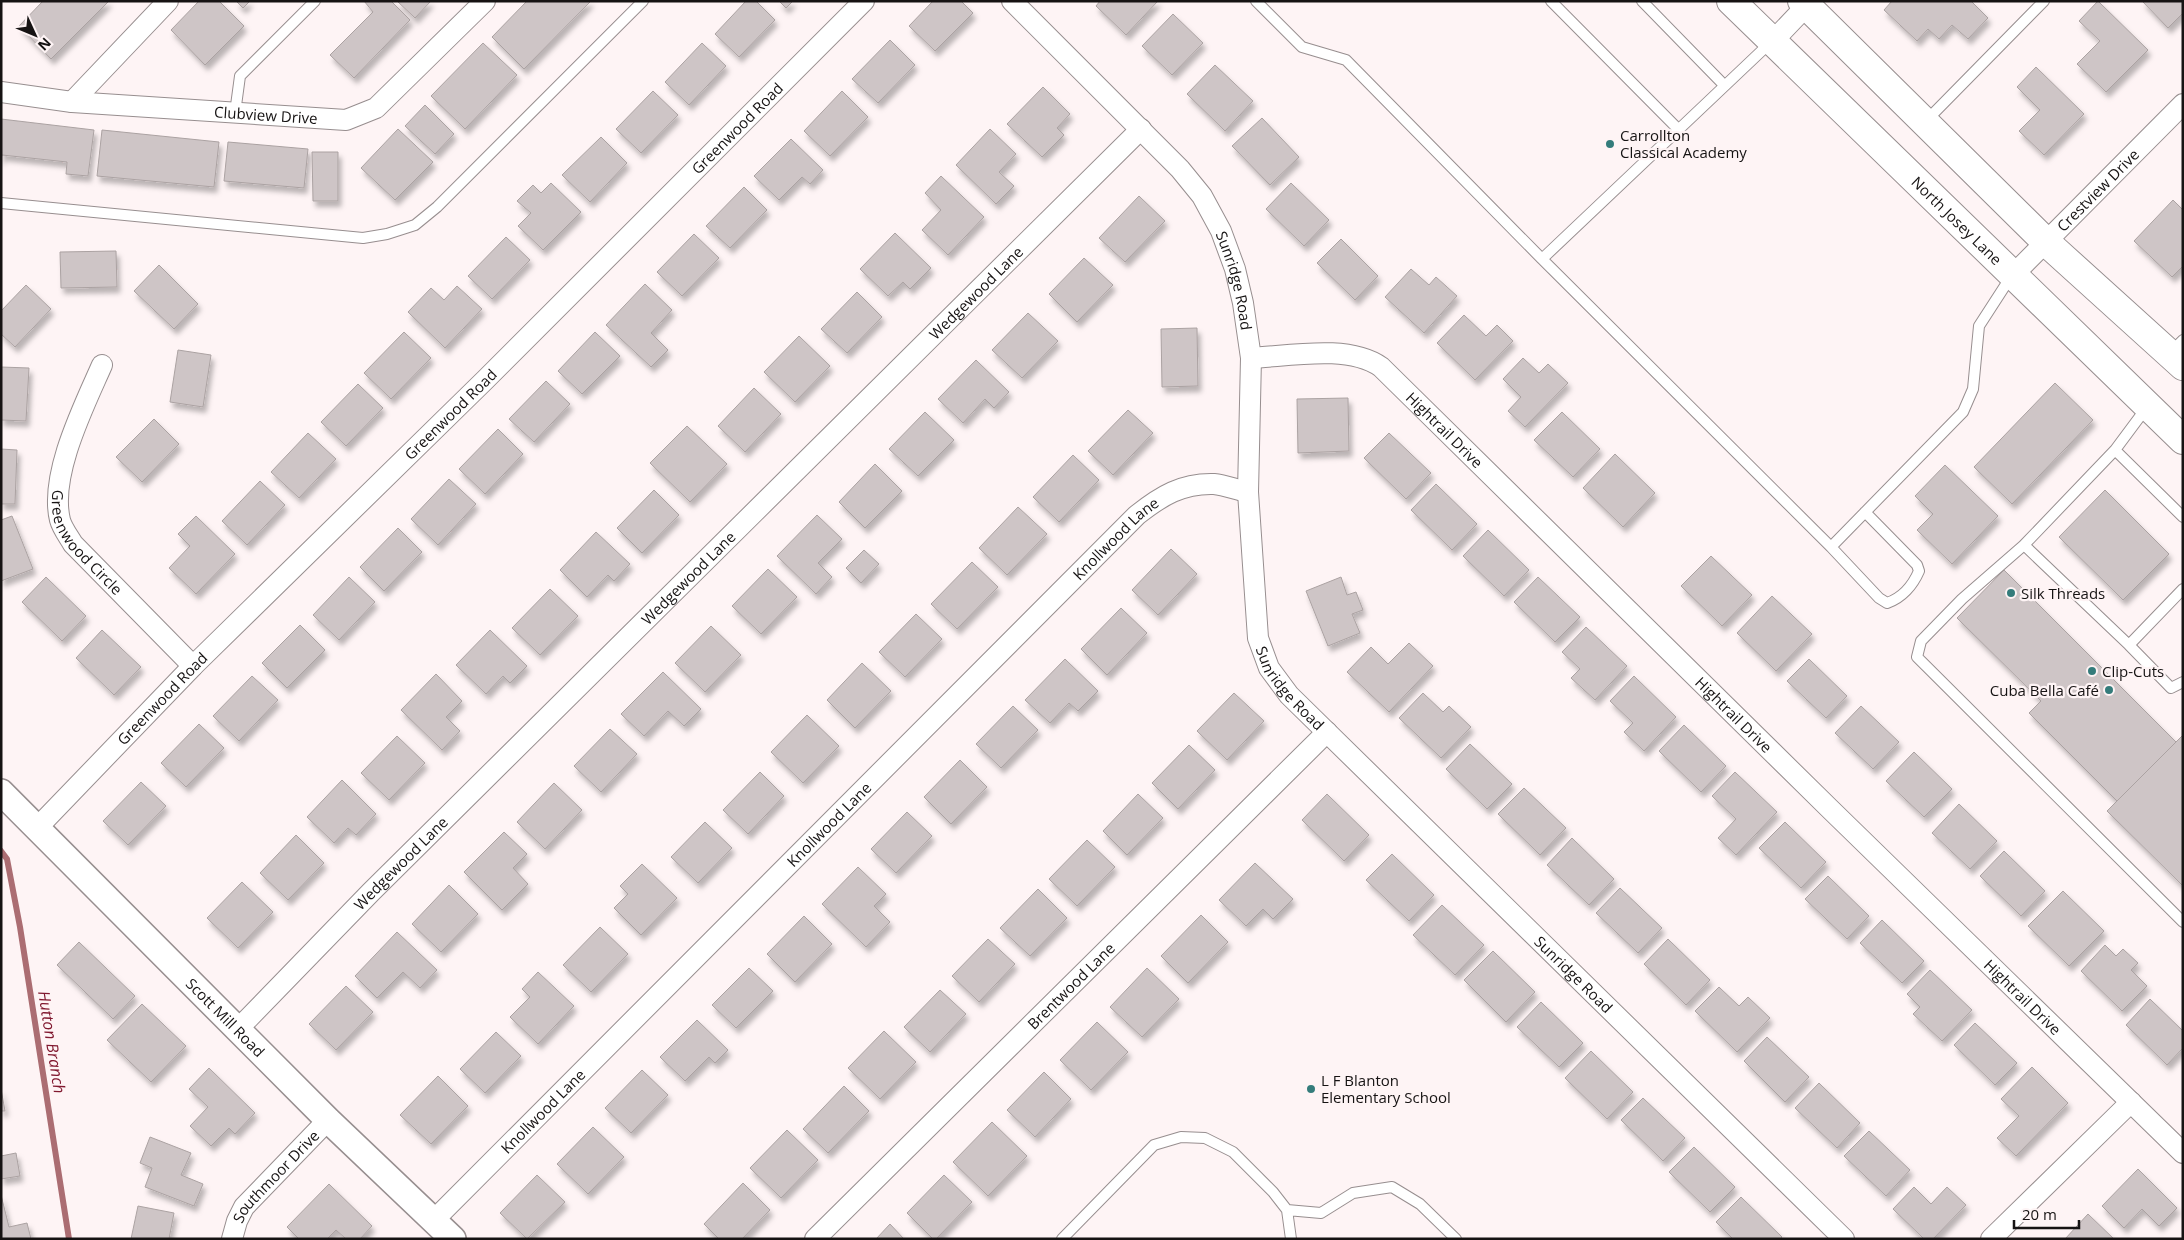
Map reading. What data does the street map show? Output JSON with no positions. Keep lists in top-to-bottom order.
{
  "streets": {
    "main road": ["North Josey Lane"],
    "street": [
      "Clubview Drive",
      "Greenwood Road",
      "Crestview Drive",
      "Sunridge Road",
      "Wedgewood Lane",
      "Hightrail Drive",
      "Knollwood Lane",
      "Greenwood Circle",
      "Brentwood Lane",
      "Scott Mill Road",
      "Southmoor Drive"
    ]
  },
  "crossings": [
    ["Greenwood Road", "Greenwood Circle"],
    ["Greenwood Road", "Scott Mill Road"],
    ["Crestview Drive", "North Josey Lane"],
    ["Sunridge Road", "Wedgewood Lane"],
    ["Sunridge Road", "Hightrail Drive"],
    ["Sunridge Road", "Knollwood Lane"],
    ["Sunridge Road", "Brentwood Lane"],
    ["Wedgewood Lane", "Scott Mill Road"],
    ["Knollwood Lane", "Scott Mill Road"],
    ["Scott Mill Road", "Southmoor Drive"]
  ],
  "water": ["Hutton Branch"],
  "places": [
    "Carrollton Classical Academy",
    "Silk Threads",
    "Clip-Cuts",
    "Cuba Bella Café",
    "L F Blanton Elementary School"
  ],
  "scale_bar": "20 m",
  "north": "bottom right"
}
